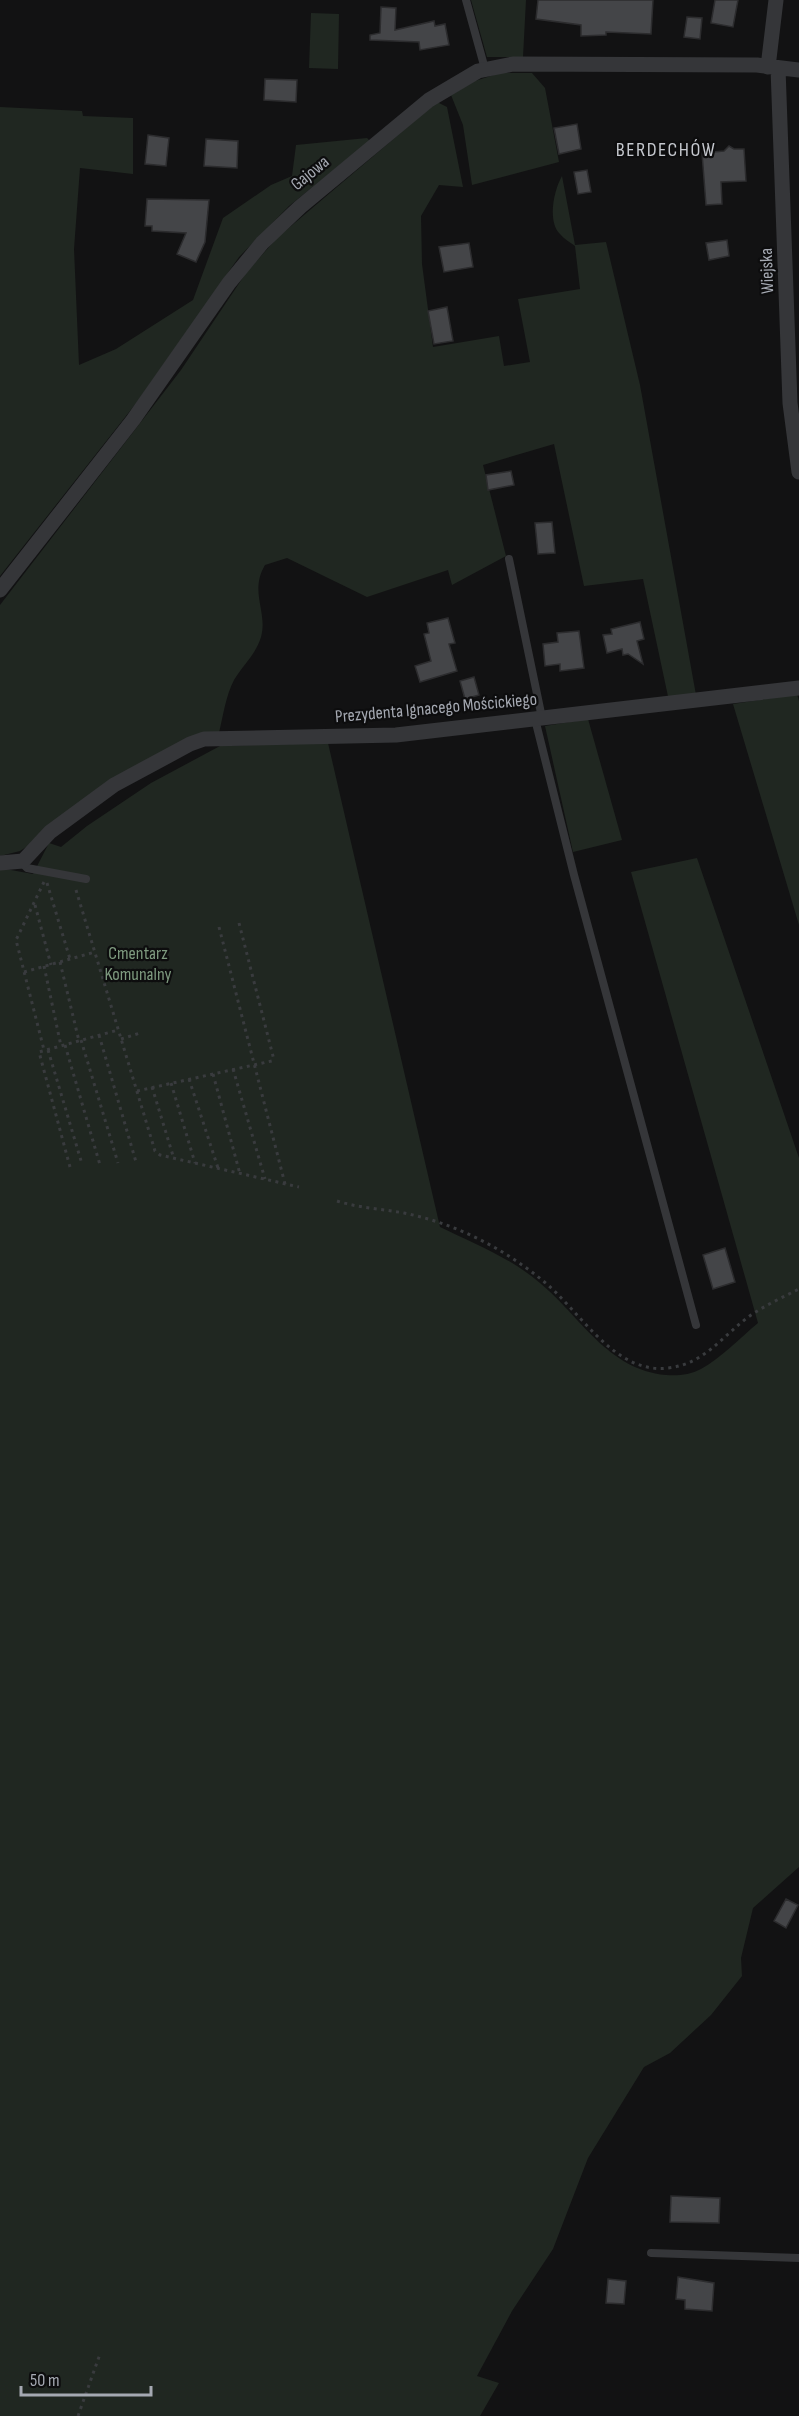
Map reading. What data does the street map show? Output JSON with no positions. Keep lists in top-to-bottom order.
{
  "streets": {
    "street": ["Gajowa", "Wiejska", "Prezydenta Ignacego Mościckiego"]
  },
  "crossings": [
    ["Gajowa", "Wiejska"]
  ],
  "districts": ["BERDECHÓW"],
  "parks": ["Cmentarz Komunalny"],
  "scale_bar": "50 m"
}
